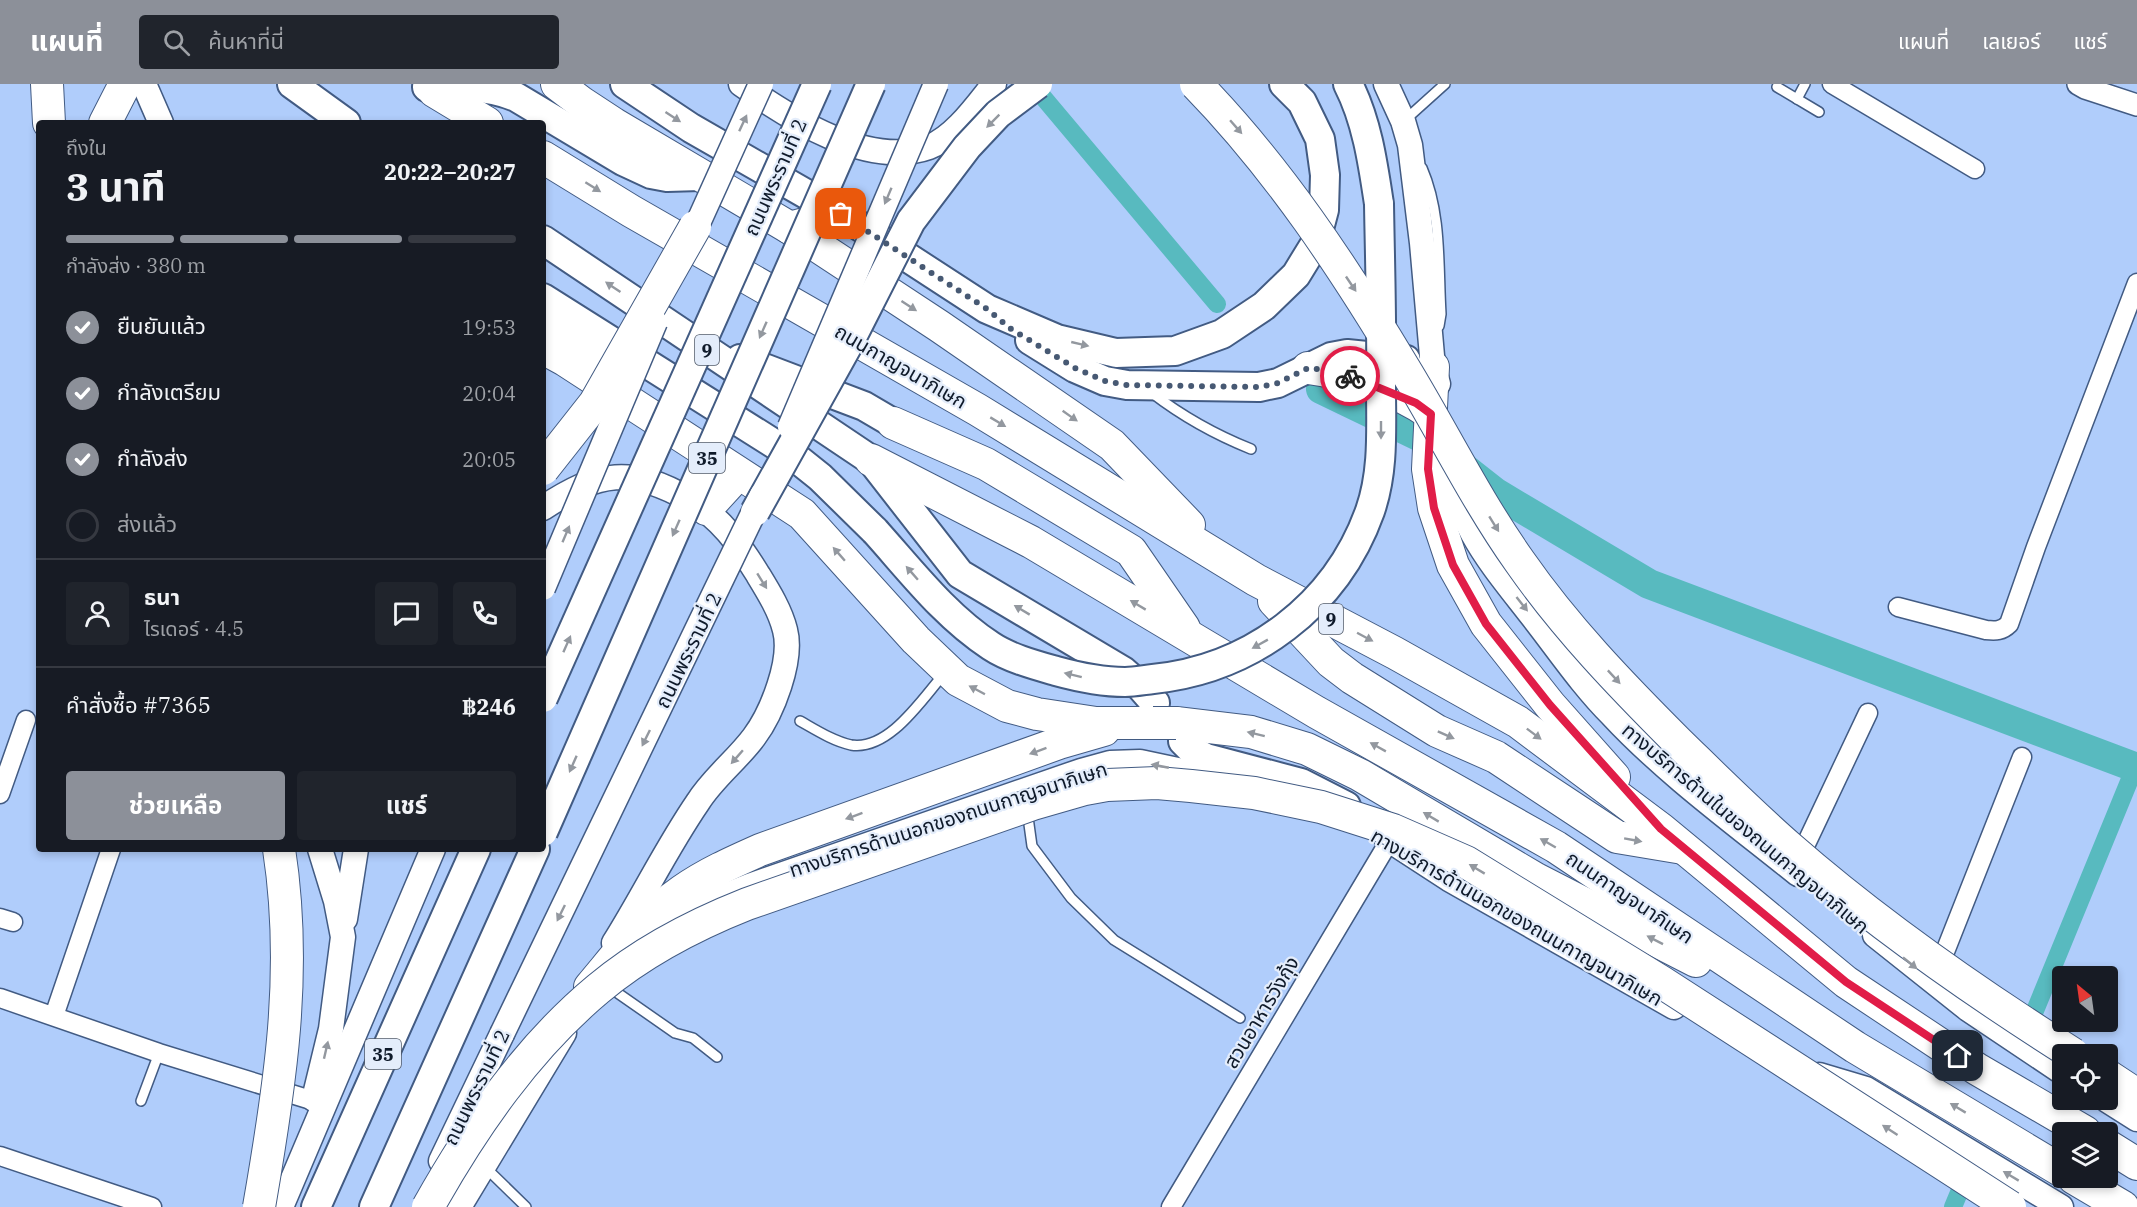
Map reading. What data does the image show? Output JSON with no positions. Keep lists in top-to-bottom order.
{
  "streets": {
    "highway": [
      "ถนนพระรามที่ 2",
      "9",
      "ถนนกาญจนาภิเษก",
      "35"
    ],
    "main road": ["ทางบริการด้านนอกของถนนกาญจนาภิเษก", "ทางบริการด้านในของถนนกาญจนาภิเษก"],
    "street": ["สวนอาหารวังกุ้ง"]
  },
  "crossings": [
    ["ทางบริการด้านนอกของถนนกาญจนาภิเษก", "สวนอาหารวังกุ้ง"]
  ],
  "one_way": ["ทางบริการด้านนอกของถนนกาญจนาภิเษก", "ทางบริการด้านในของถนนกาญจนาภิเษก"],
  "north": "top left",
  "page": {
    "header": "แผนที่",
    "search": "ค้นหาที่นี่",
    "nav": ["แผนที่", "เลเยอร์", "แชร์"],
    "heading": ["3 นาที", "ถึงใน", "20:22–20:27"],
    "panel": [
      "ธนา",
      "ไรเดอร์ · 4.5",
      "คำสั่งซื้อ #7365",
      "฿246"
    ],
    "bar": "กำลังส่ง · 380 m",
    "list": [
      ["ยืนยันแล้ว", "19:53"],
      ["กำลังเตรียม", "20:04"],
      ["กำลังส่ง", "20:05"],
      "ส่งแล้ว"
    ],
    "buttons": ["ช่วยเหลือ", "แชร์"]
  }
}
